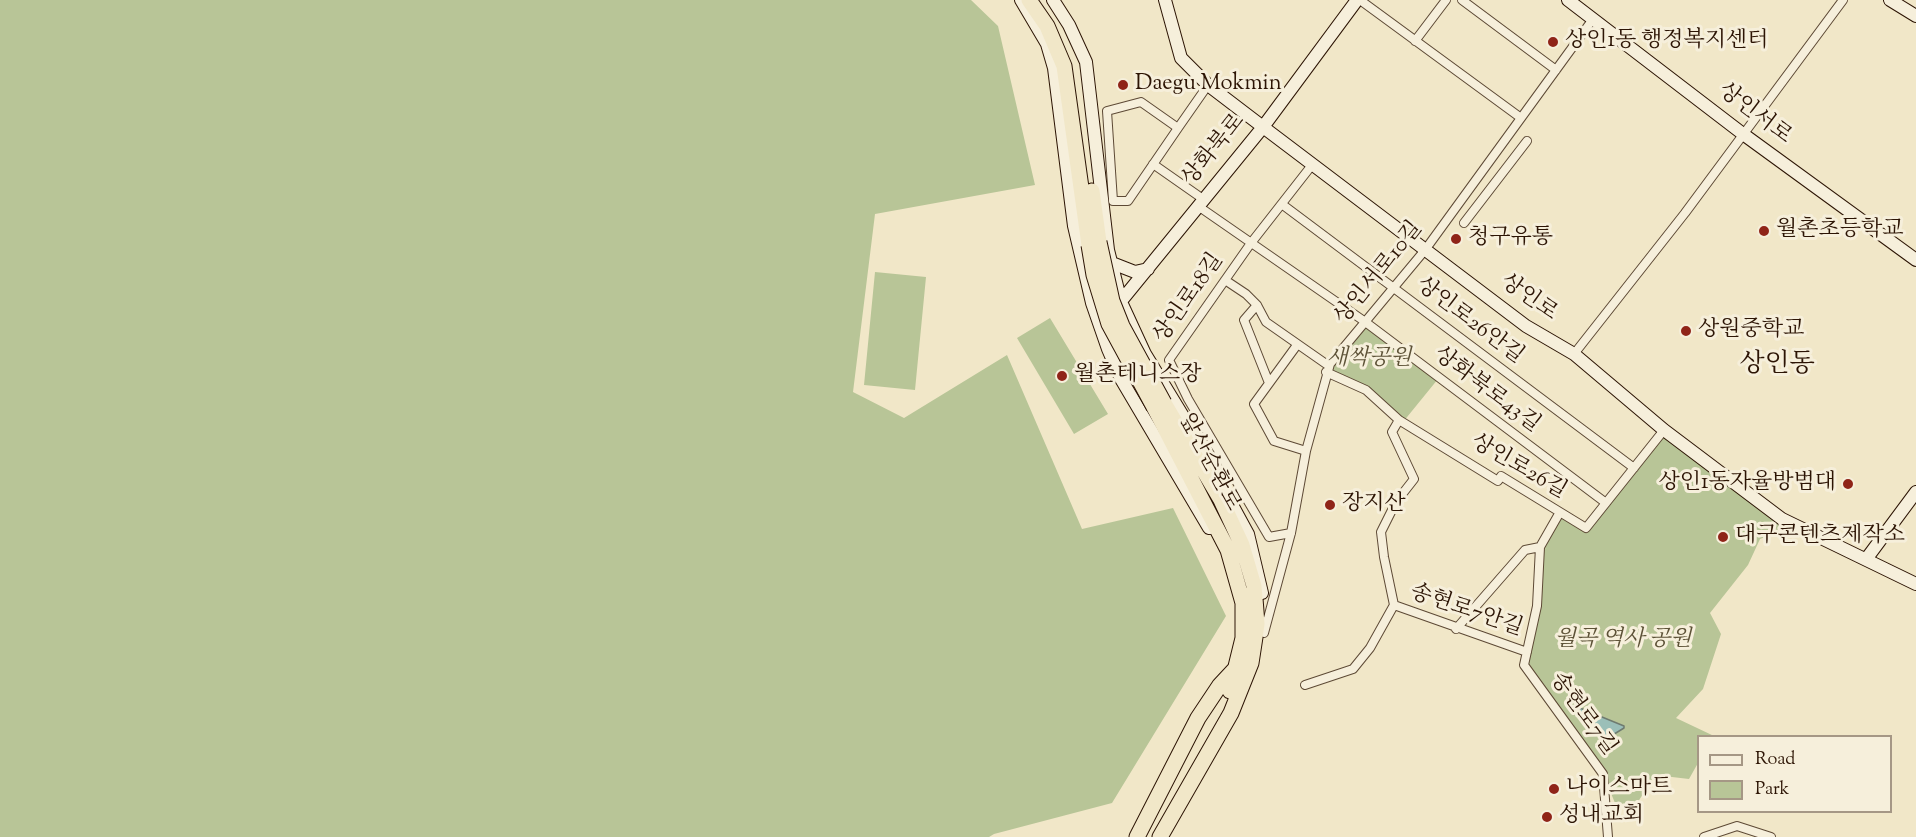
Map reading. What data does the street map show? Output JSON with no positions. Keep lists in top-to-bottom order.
{
  "streets": {
    "highway": ["앞산순환로"],
    "street": [
      "상인서로",
      "상화북로",
      "상인서로10길",
      "상인로18길",
      "상인로",
      "상인로26안길",
      "상화북로43길",
      "상인로26길",
      "송현로7안길",
      "송현로7길"
    ]
  },
  "crossings": [
    ["상인서로", "상인서로10길"],
    ["상화북로", "상인서로10길"],
    ["상화북로", "상인로"],
    ["상화북로", "상화북로43길"],
    ["상인서로10길", "상인로18길"],
    ["상인서로10길", "상인로"],
    ["상인서로10길", "상인로26안길"],
    ["상인서로10길", "상화북로43길"],
    ["상인서로10길", "상인로26길"],
    ["상인로18길", "상인로"],
    ["상인로18길", "상인로26안길"],
    ["상인로18길", "상화북로43길"],
    ["상인로18길", "상인로26길"],
    ["상인로", "상인로26길"],
    ["상인로26안길", "상인로26길"],
    ["상화북로43길", "상인로26길"],
    ["상인로26길", "송현로7안길"],
    ["상인로26길", "송현로7길"],
    ["송현로7안길", "송현로7길"]
  ],
  "districts": ["상인동"],
  "parks": ["새싹공원", "월곡 역사 공원"],
  "places": [
    "상인1동 행정복지센터",
    "Daegu Mokmin",
    "월촌초등학교",
    "청구유통",
    "상원중학교",
    "월촌테니스장",
    "상인1동자율방범대",
    "장지산",
    "대구콘텐츠제작소",
    "나이스마트",
    "성내교회"
  ],
  "legend": ["Road", "Park"]
}
